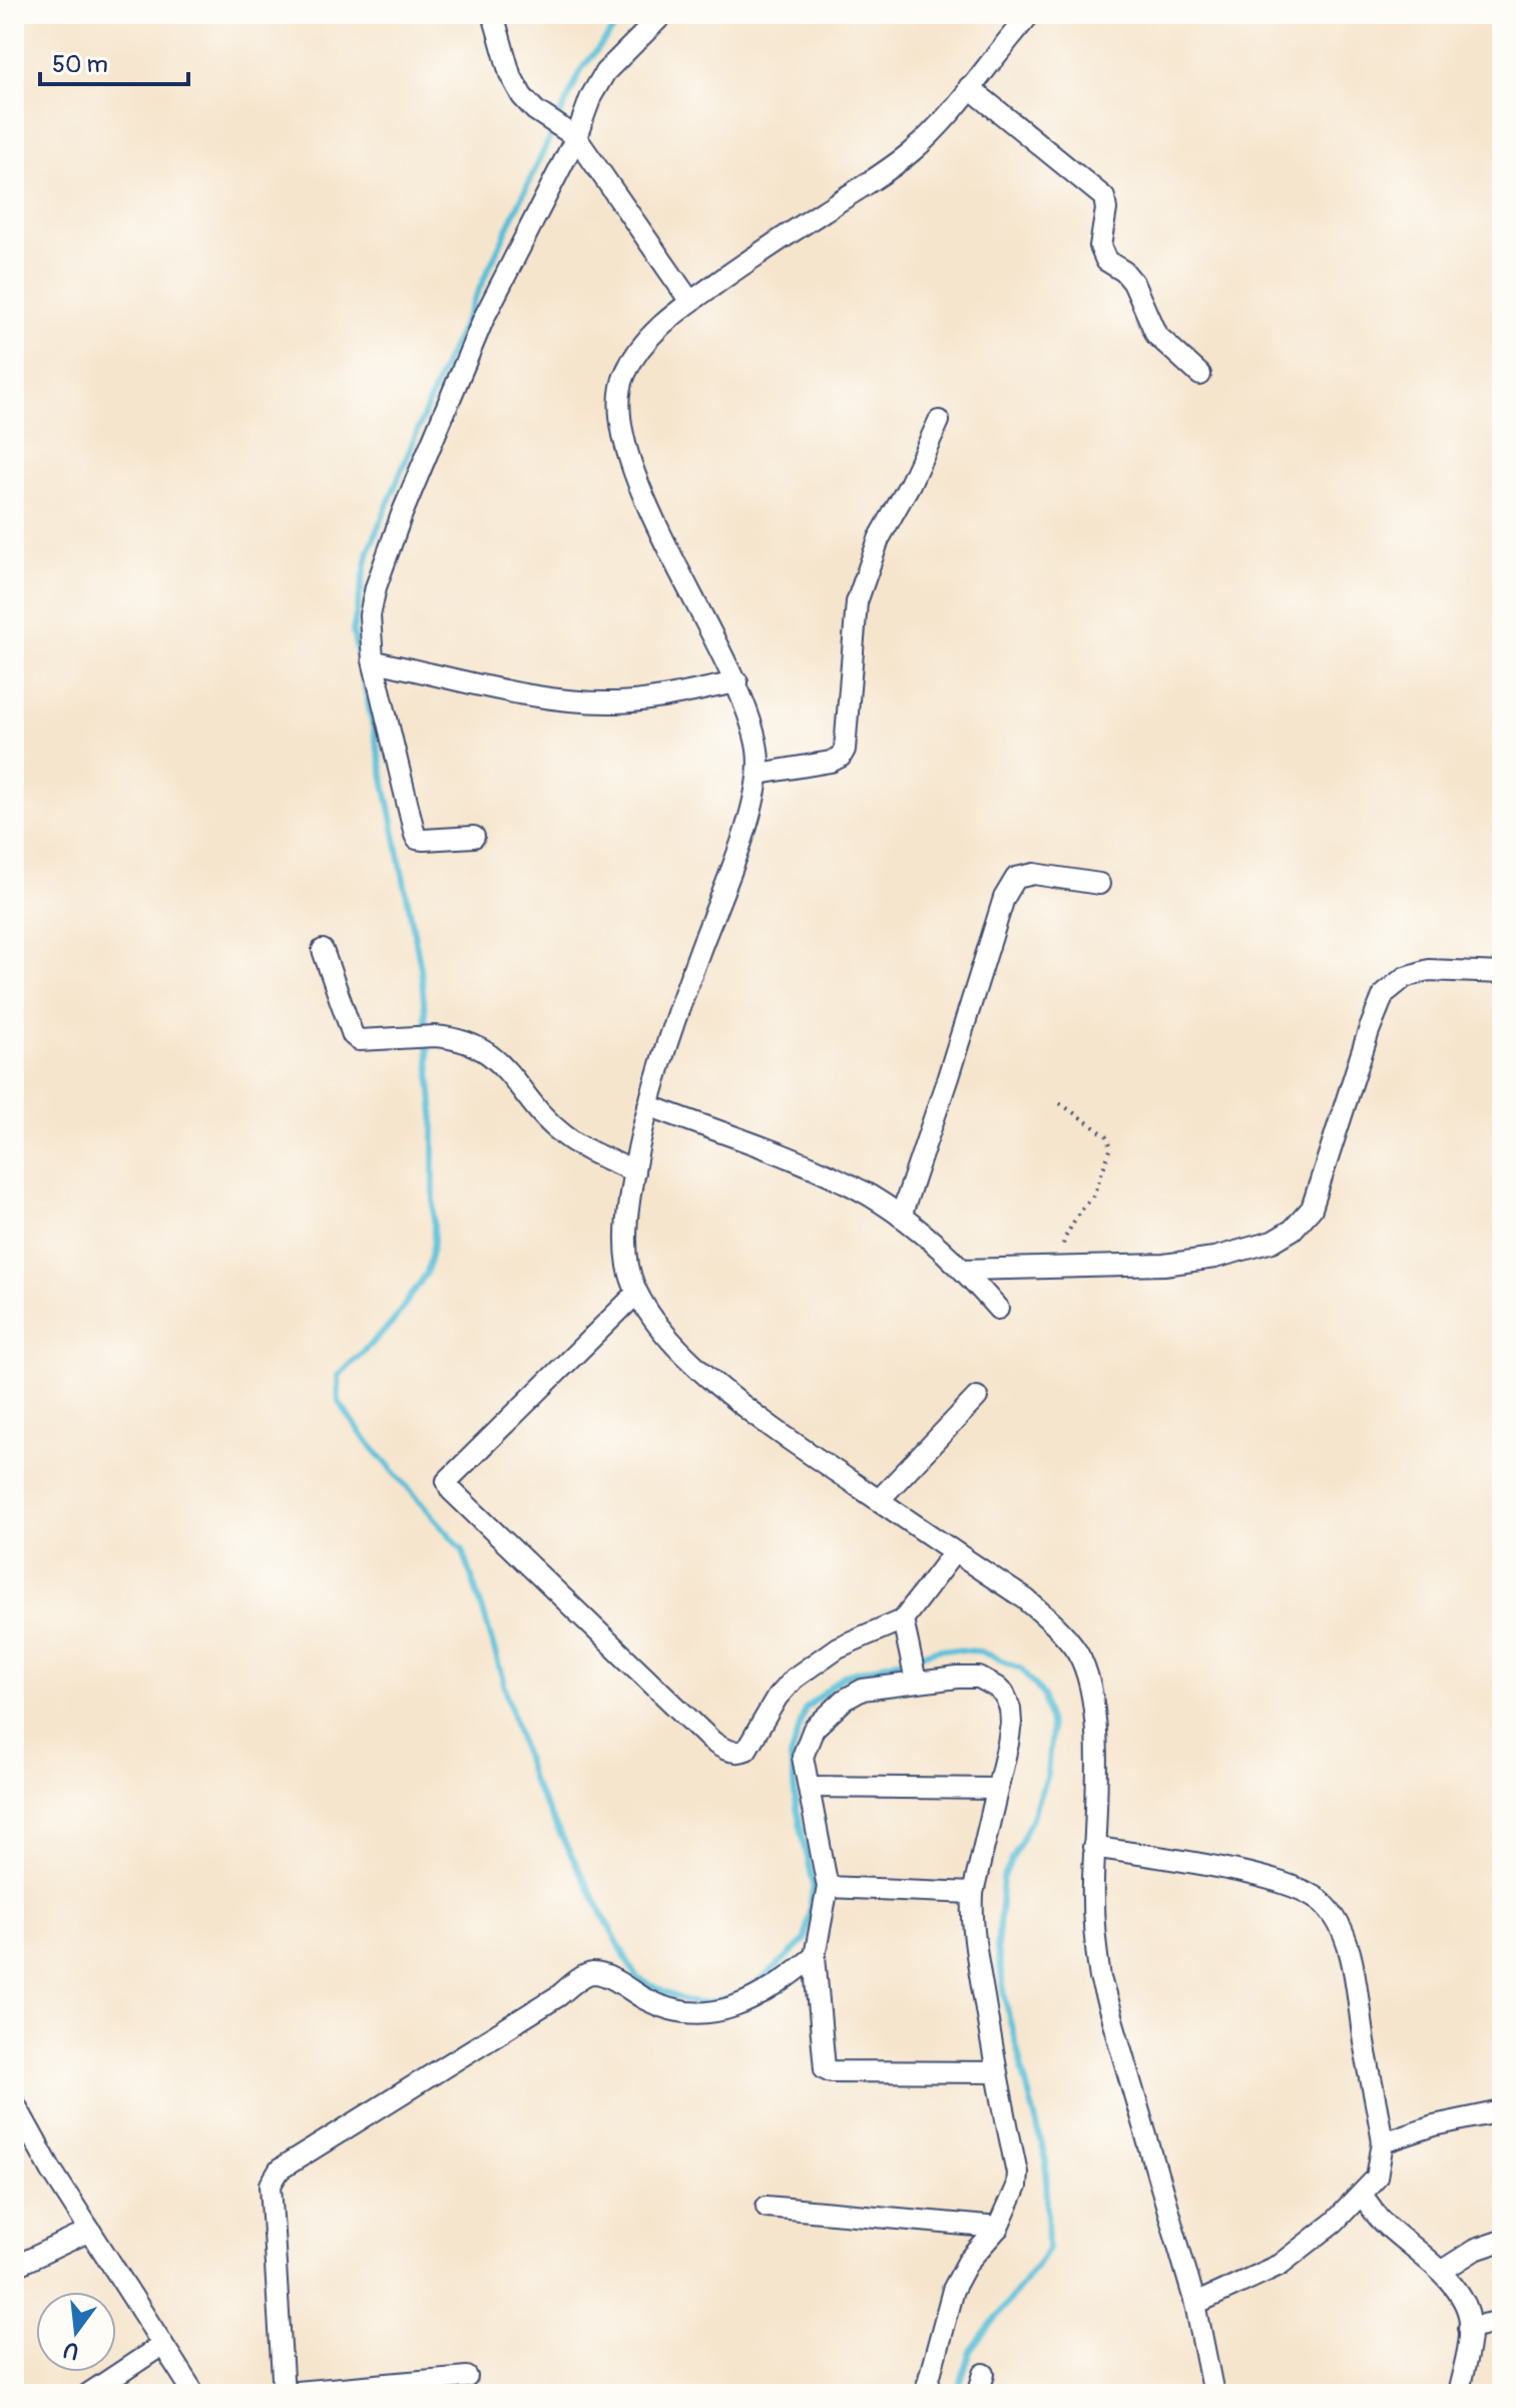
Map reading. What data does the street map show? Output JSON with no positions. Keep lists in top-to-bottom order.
{
  "scale_bar": "50 m",
  "north": "bottom"
}
